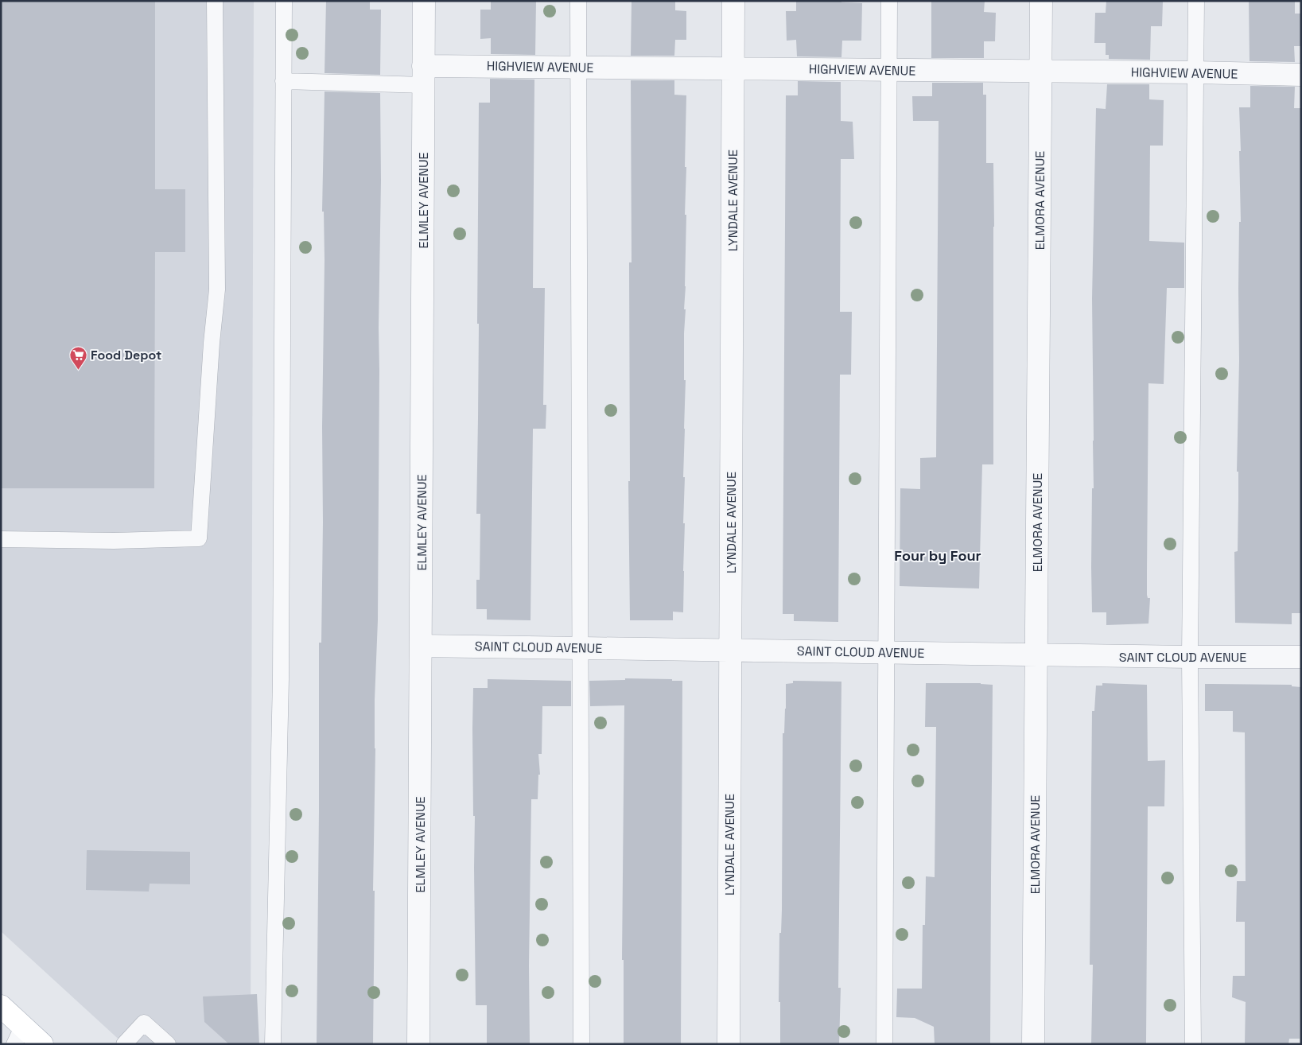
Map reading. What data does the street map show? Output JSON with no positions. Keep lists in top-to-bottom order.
{
  "streets": {
    "street": [
      "HIGHVIEW AVENUE",
      "ELMLEY AVENUE",
      "LYNDALE AVENUE",
      "ELMORA AVENUE",
      "SAINT CLOUD AVENUE"
    ]
  },
  "crossings": [
    ["HIGHVIEW AVENUE", "ELMLEY AVENUE"],
    ["HIGHVIEW AVENUE", "LYNDALE AVENUE"],
    ["HIGHVIEW AVENUE", "ELMORA AVENUE"],
    ["ELMLEY AVENUE", "SAINT CLOUD AVENUE"],
    ["LYNDALE AVENUE", "SAINT CLOUD AVENUE"],
    ["ELMORA AVENUE", "SAINT CLOUD AVENUE"]
  ],
  "districts": ["Four by Four"],
  "places": {
    "supermarket": ["Food Depot"]
  }
}
